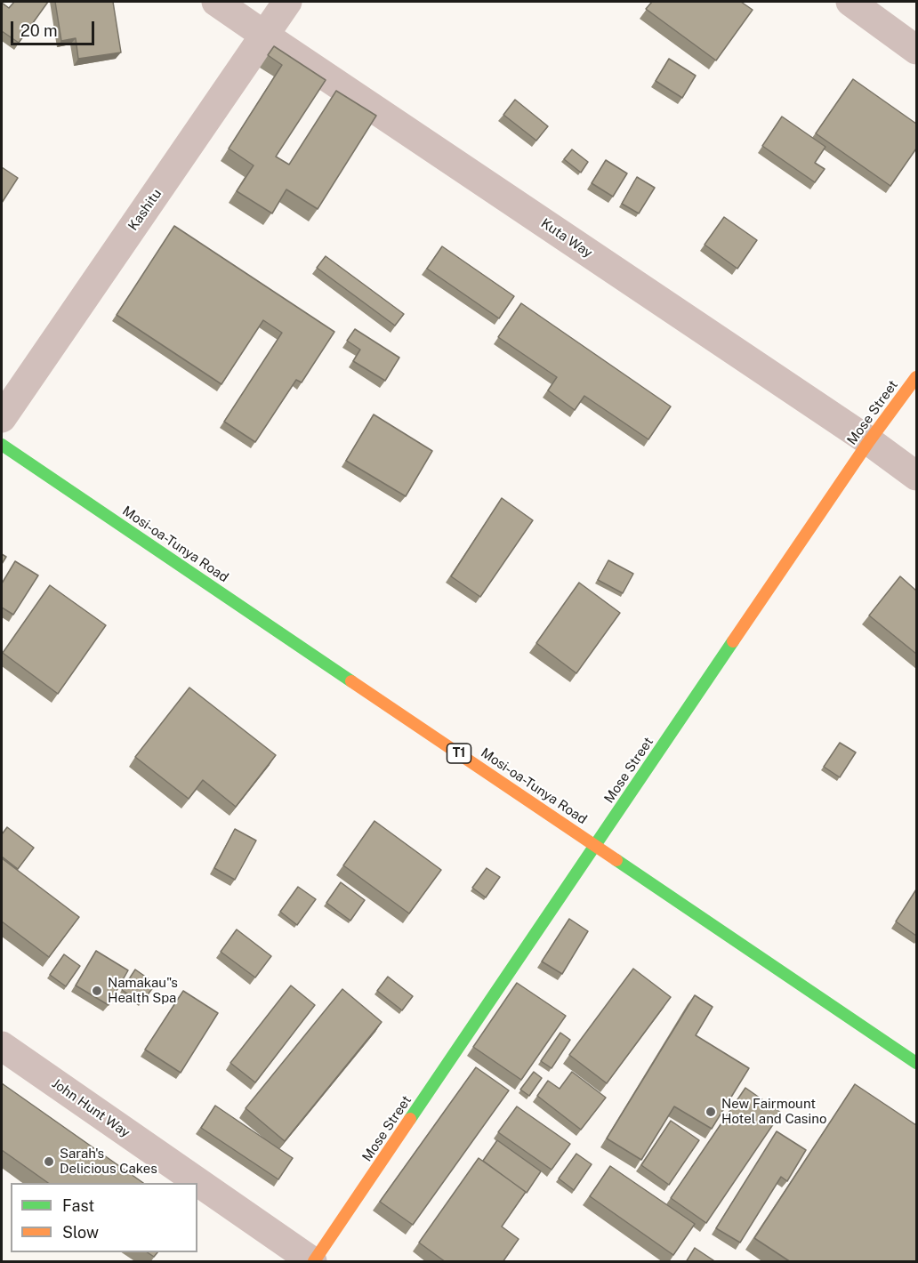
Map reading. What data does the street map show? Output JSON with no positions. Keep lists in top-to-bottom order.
{
  "streets": {
    "main road": ["Mose Street", "Mosi-oa-Tunya Road", "T1"],
    "street": ["Kashitu", "Kuta Way", "John Hunt Way"]
  },
  "crossings": [
    ["Kashitu", "Kuta Way"],
    ["Kuta Way", "Mose Street"],
    ["Mose Street", "Mosi-oa-Tunya Road"],
    ["Mose Street", "John Hunt Way"]
  ],
  "places": ["Namakau\"s Health Spa", "New Fairmount Hotel and Casino", "Sarah's Delicious Cakes"],
  "legend": ["Fast", "Slow"],
  "scale_bar": "20 m"
}
